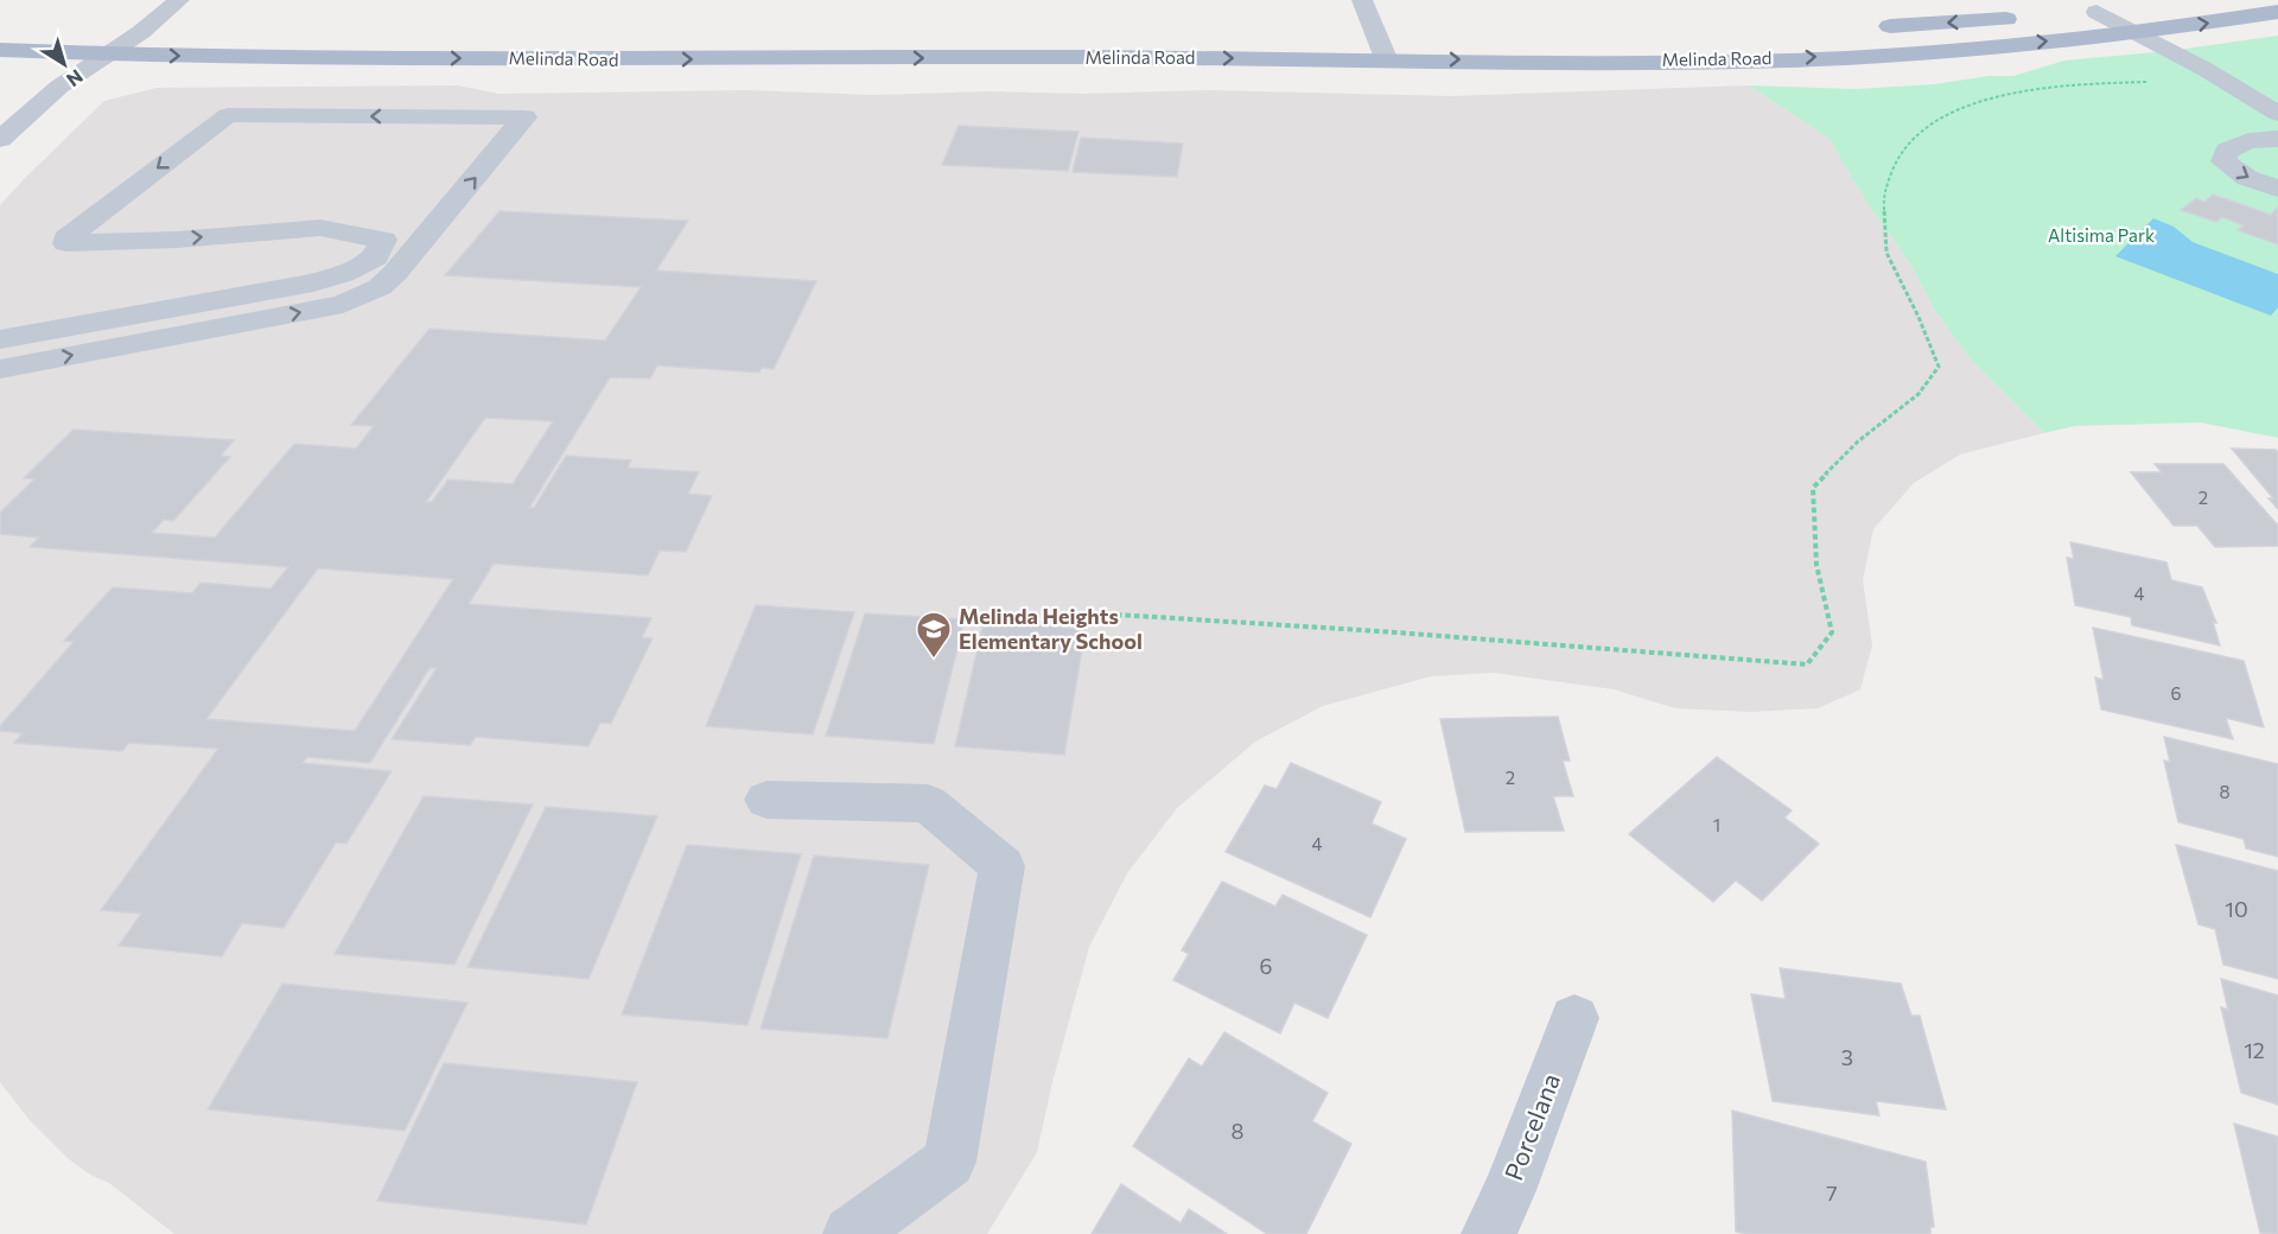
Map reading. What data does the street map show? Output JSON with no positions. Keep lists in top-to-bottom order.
{
  "streets": {
    "main road": ["Melinda Road"],
    "street": ["Porcelana"]
  },
  "one_way": ["Melinda Road"],
  "parks": ["Altisima Park"],
  "places": {
    "school or university": ["Melinda Heights Elementary School"]
  },
  "house_numbers": [
    "2",
    "4",
    "6",
    "2",
    "8",
    "1",
    "4",
    "10",
    "6",
    "12",
    "3",
    "8",
    "7"
  ],
  "north": "bottom right"
}
